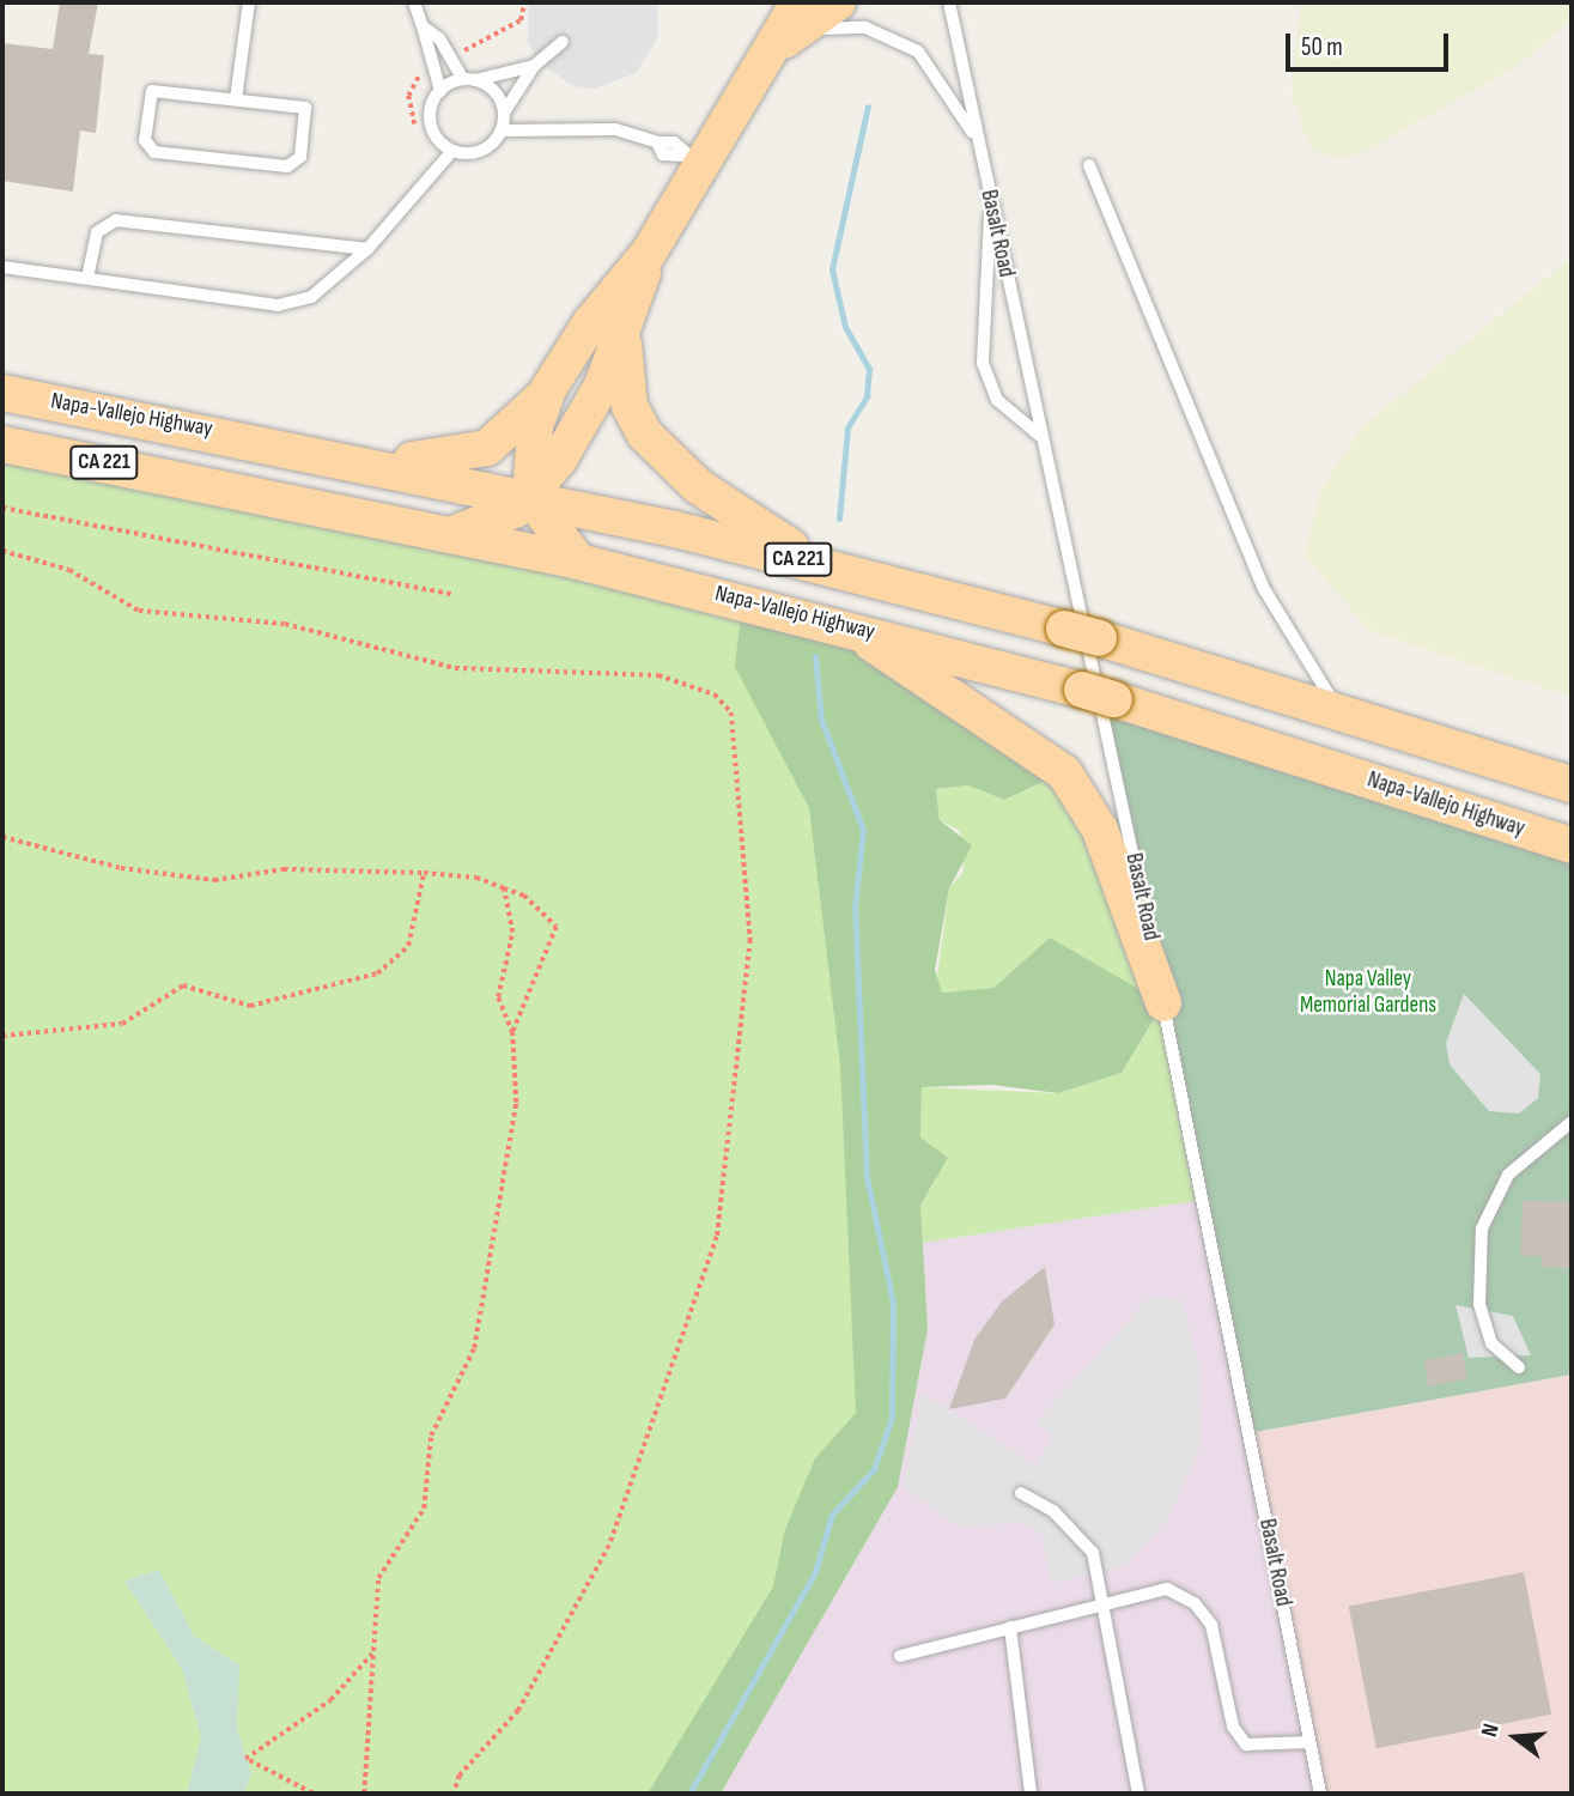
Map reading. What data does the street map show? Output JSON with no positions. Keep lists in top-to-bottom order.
{
  "streets": {
    "main road": ["Napa-Vallejo Highway", "CA 221"],
    "lane": ["Basalt Road"]
  },
  "parks": ["Napa Valley Memorial Gardens"],
  "scale_bar": "50 m",
  "north": "left"
}
